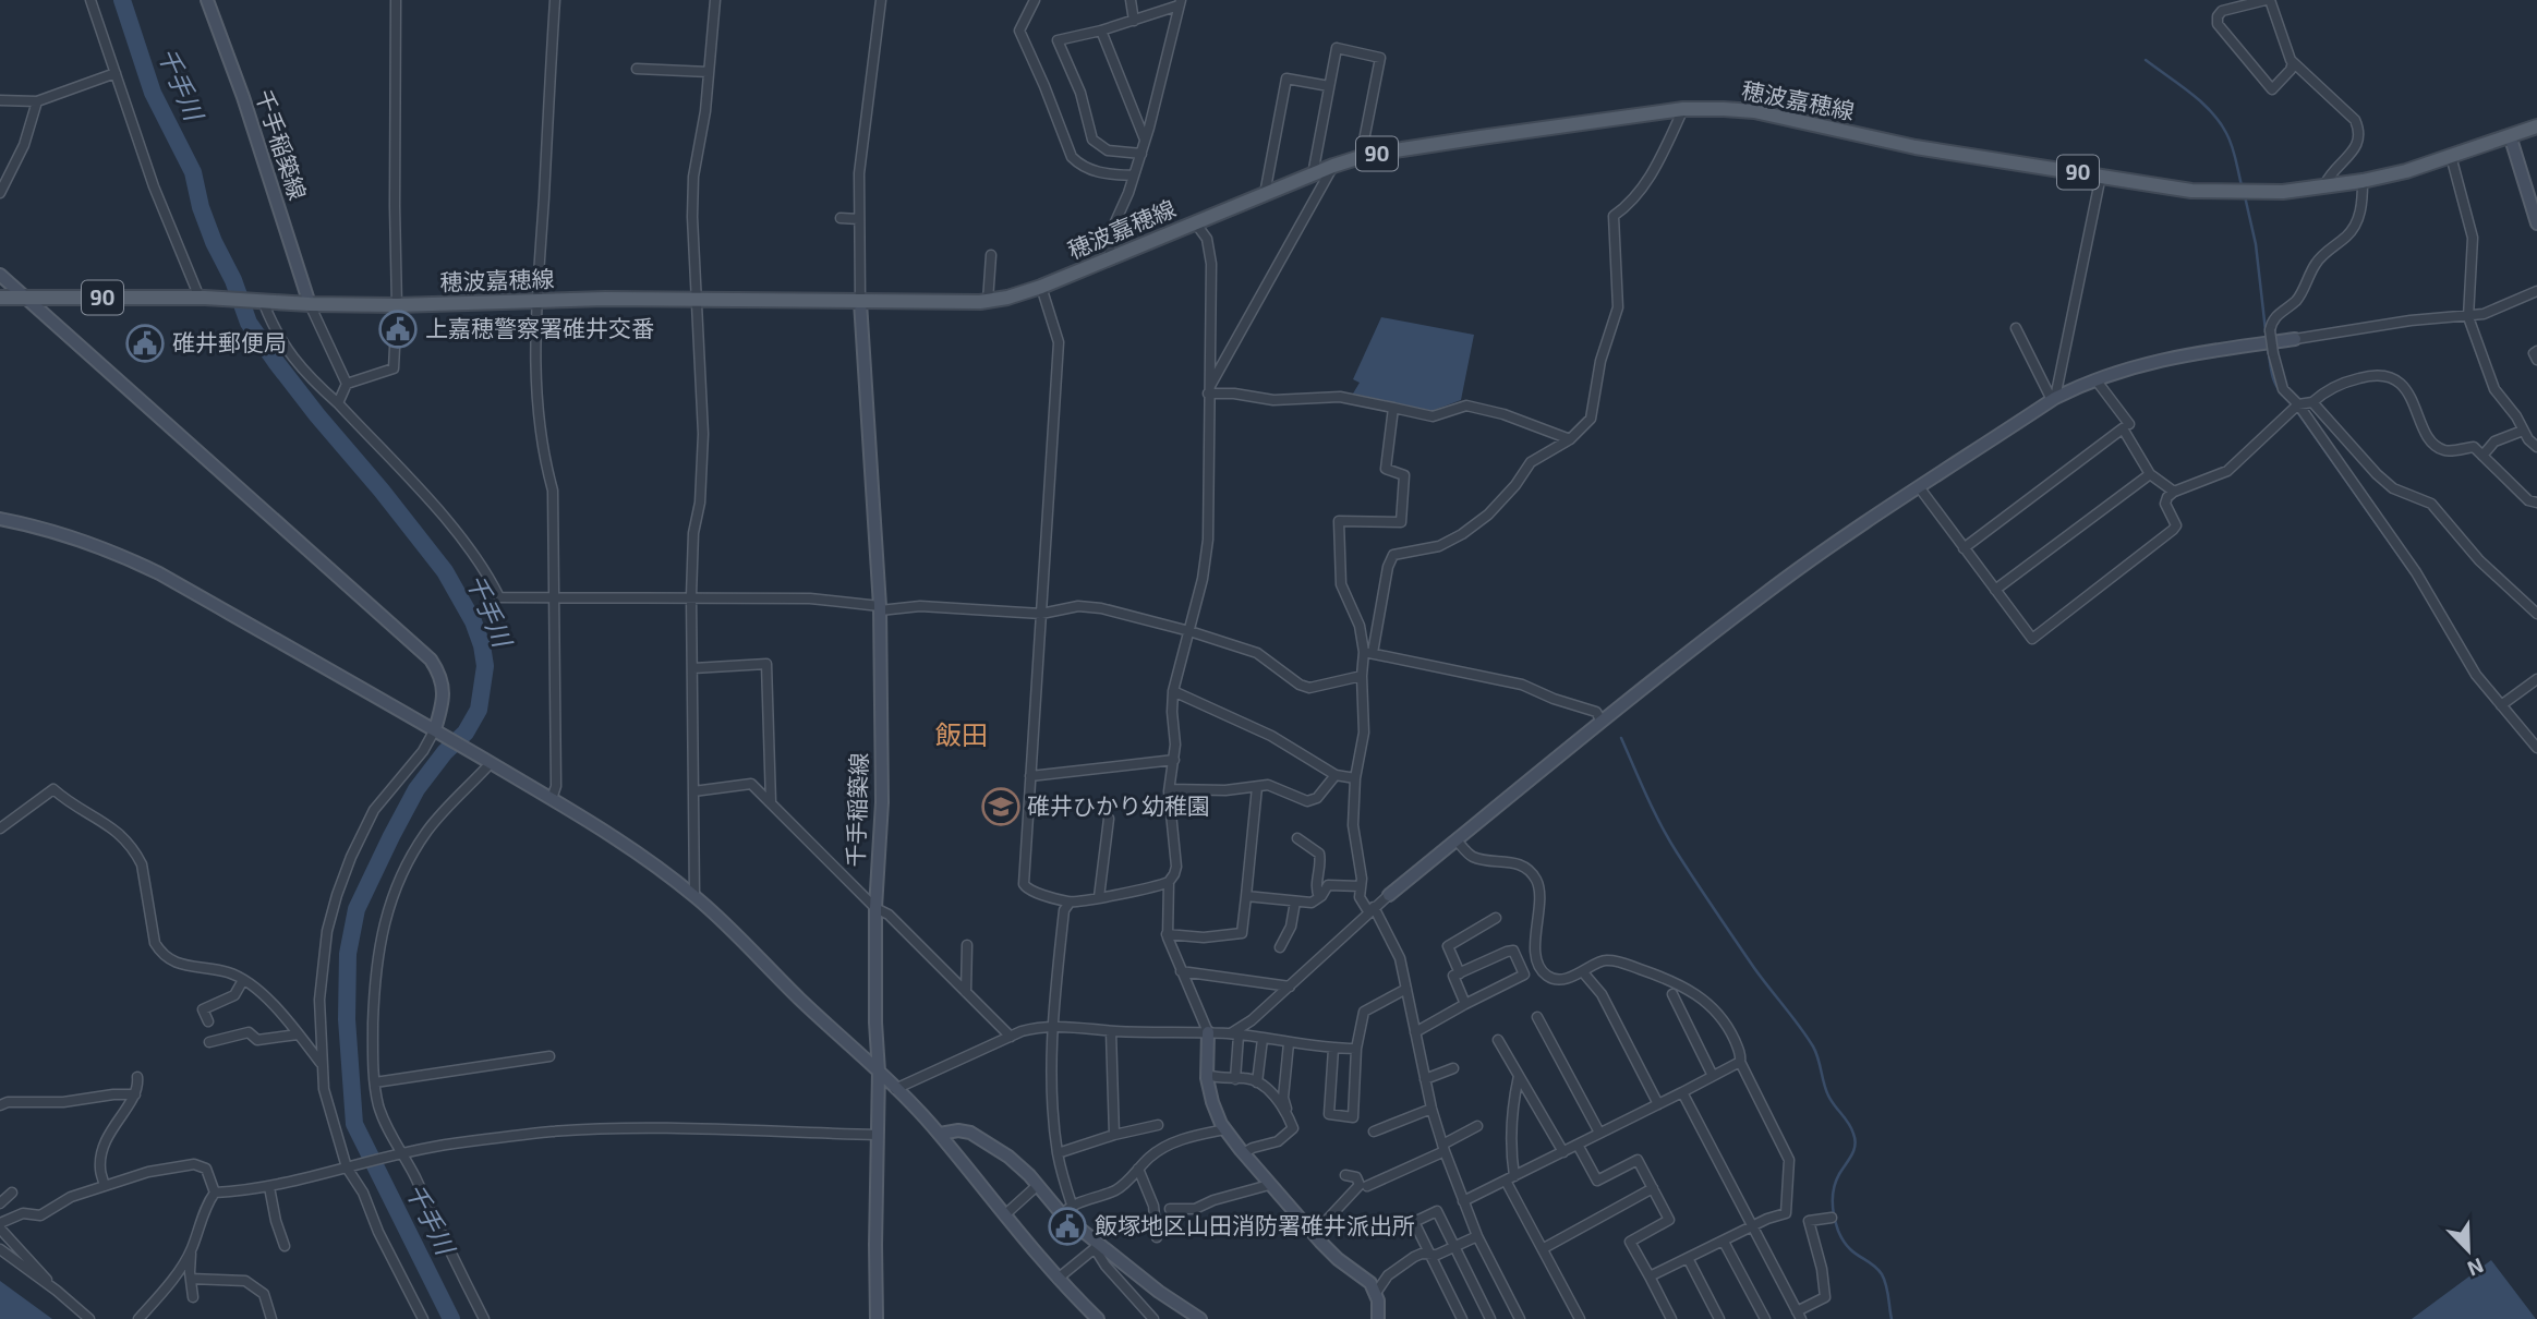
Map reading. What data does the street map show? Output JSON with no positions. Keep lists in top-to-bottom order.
{
  "streets": {
    "main road": ["穂波嘉穂線", "90"],
    "street": ["千手稲築線"]
  },
  "crossings": [
    ["穂波嘉穂線", "千手稲築線"],
    ["穂波嘉穂線", "90"]
  ],
  "districts": ["飯田"],
  "water": ["千手川"],
  "places": {
    "public building": ["上嘉穂警察署碓井交番", "碓井郵便局", "飯塚地区山田消防署碓井派出所"],
    "school or university": ["碓井ひかり幼稚園"]
  },
  "north": "bottom right"
}
